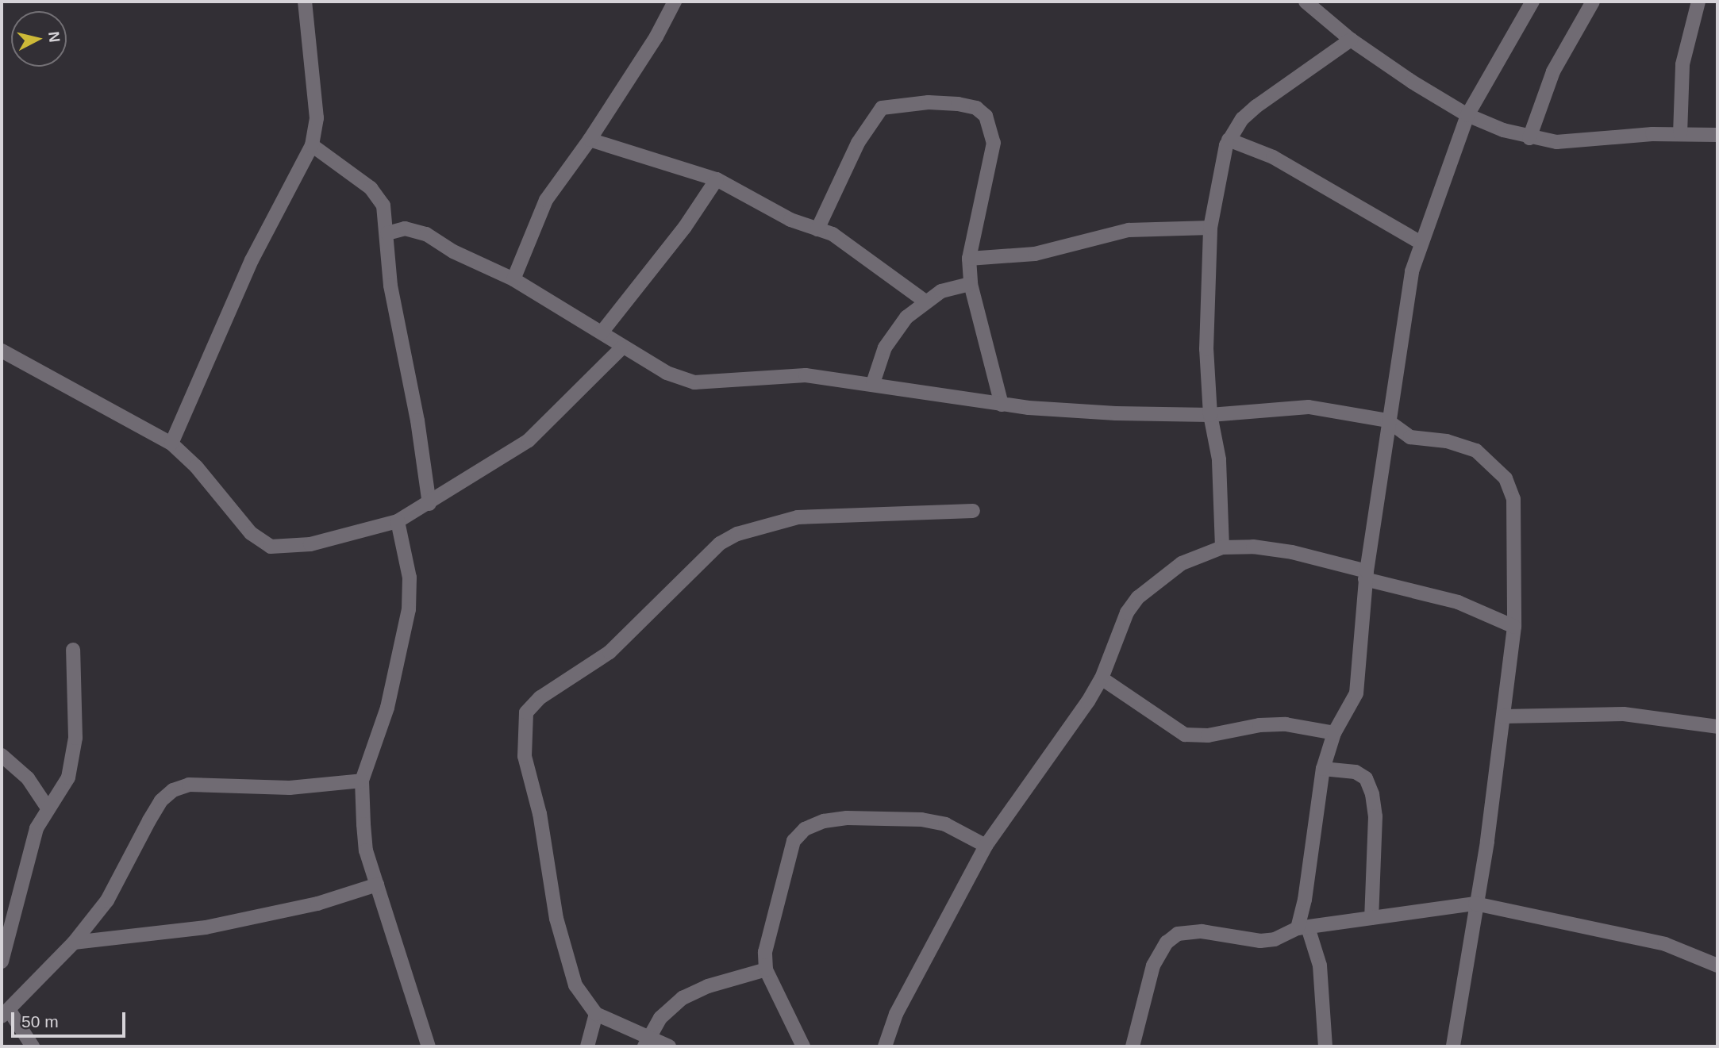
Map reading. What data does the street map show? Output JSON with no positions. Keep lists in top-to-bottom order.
{
  "scale_bar": "50 m",
  "north": "right"
}
